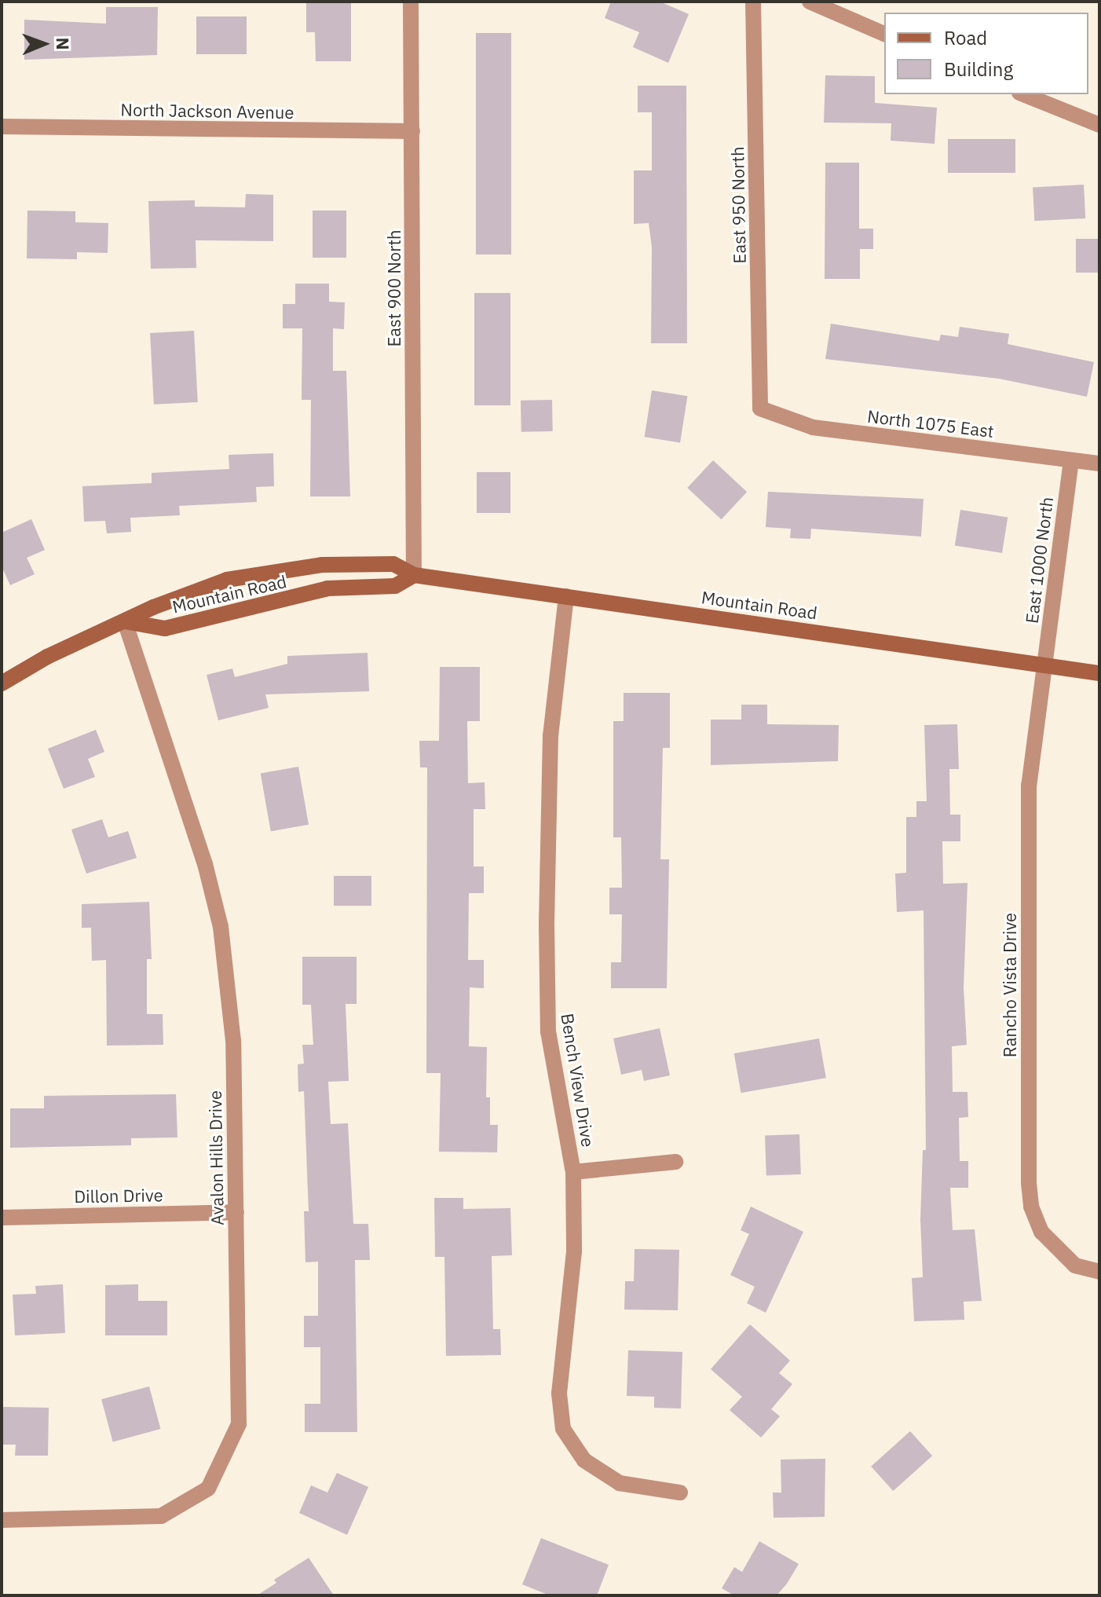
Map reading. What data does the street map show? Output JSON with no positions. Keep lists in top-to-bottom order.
{
  "streets": {
    "street": [
      "North Jackson Avenue",
      "East 950 North",
      "East 900 North",
      "North 1075 East",
      "East 1000 North",
      "Mountain Road",
      "Rancho Vista Drive",
      "Bench View Drive",
      "Avalon Hills Drive",
      "Dillon Drive"
    ]
  },
  "crossings": [
    ["North Jackson Avenue", "East 900 North"],
    ["East 950 North", "North 1075 East"],
    ["East 900 North", "Mountain Road"],
    ["North 1075 East", "East 1000 North"],
    ["East 1000 North", "Mountain Road"],
    ["East 1000 North", "Rancho Vista Drive"],
    ["Mountain Road", "Rancho Vista Drive"],
    ["Mountain Road", "Bench View Drive"],
    ["Mountain Road", "Avalon Hills Drive"],
    ["Avalon Hills Drive", "Dillon Drive"]
  ],
  "legend": ["Road", "Building"],
  "north": "right"
}
